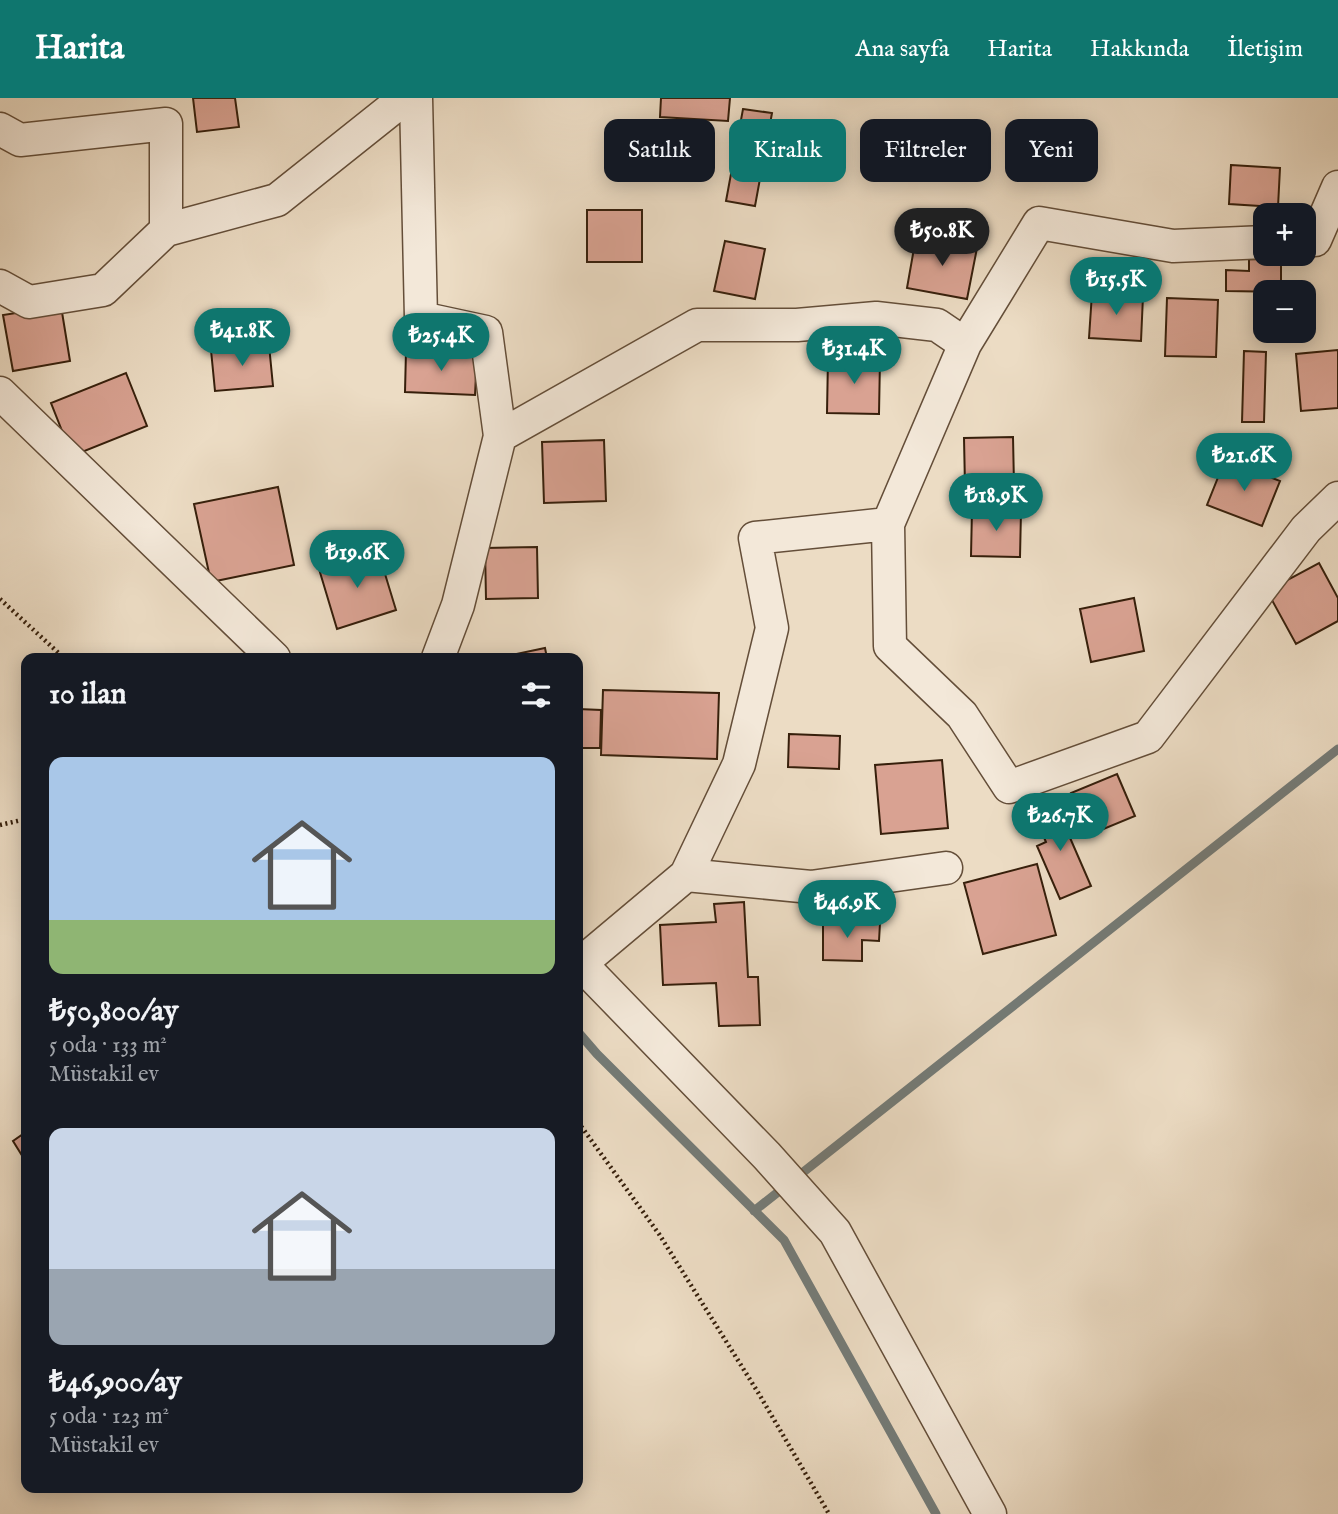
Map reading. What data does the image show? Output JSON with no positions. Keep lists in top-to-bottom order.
{
  "page": {
    "header": "Harita",
    "nav": [
      "Ana sayfa",
      "Harita",
      "Hakkında",
      "İletişim"
    ],
    "chip": [
      "Satılık",
      "Kiralık",
      "Filtreler",
      "Yeni"
    ],
    "map_buttons": ["+", "−"],
    "price": [
      "₺50.8K",
      "₺15.5K",
      "₺41.8K",
      "₺25.4K",
      "₺31.4K",
      "₺21.6K",
      "₺18.9K",
      "₺19.6K",
      "₺26.7K",
      "₺46.9K"
    ],
    "heading": "10 ilan",
    "list": [
      {
        "name": "₺50,800/ay",
        "note": "5 oda · 133 m² · Müstakil ev"
      },
      {
        "name": "₺46,900/ay",
        "note": "5 oda · 123 m² · Müstakil ev"
      }
    ]
  }
}
